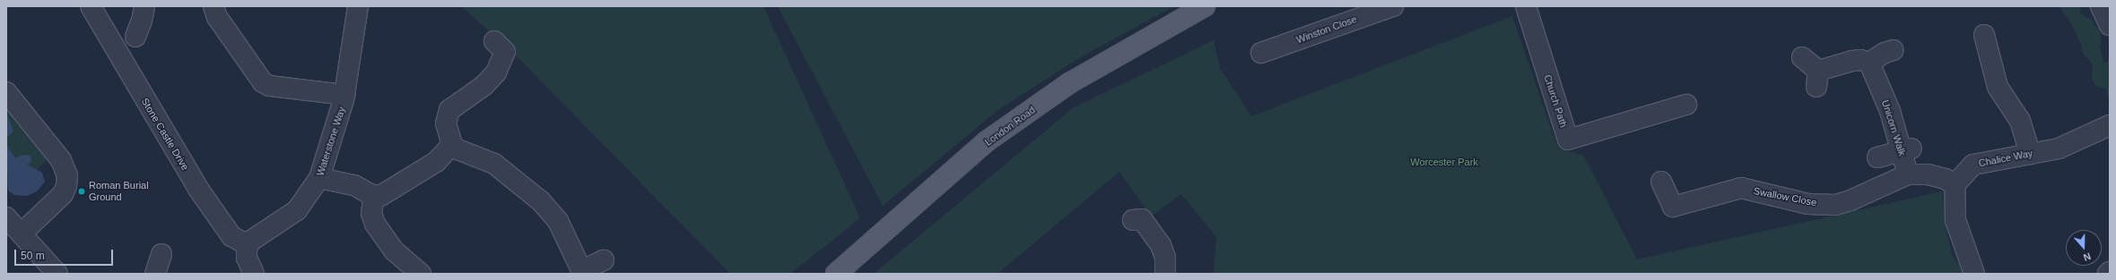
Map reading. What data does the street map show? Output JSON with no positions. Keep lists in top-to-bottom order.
{
  "streets": {
    "main road": ["London Road"],
    "street": [
      "Winston Close",
      "Church Path",
      "Unicorn Walk",
      "Stone Castle Drive",
      "Waterstone Way",
      "Chalice Way",
      "Swallow Close"
    ]
  },
  "crossings": [
    ["Unicorn Walk", "Swallow Close"],
    ["Stone Castle Drive", "Waterstone Way"],
    ["Chalice Way", "Swallow Close"]
  ],
  "parks": ["Worcester Park"],
  "places": ["Roman Burial Ground"],
  "scale_bar": "50 m",
  "north": "bottom"
}
